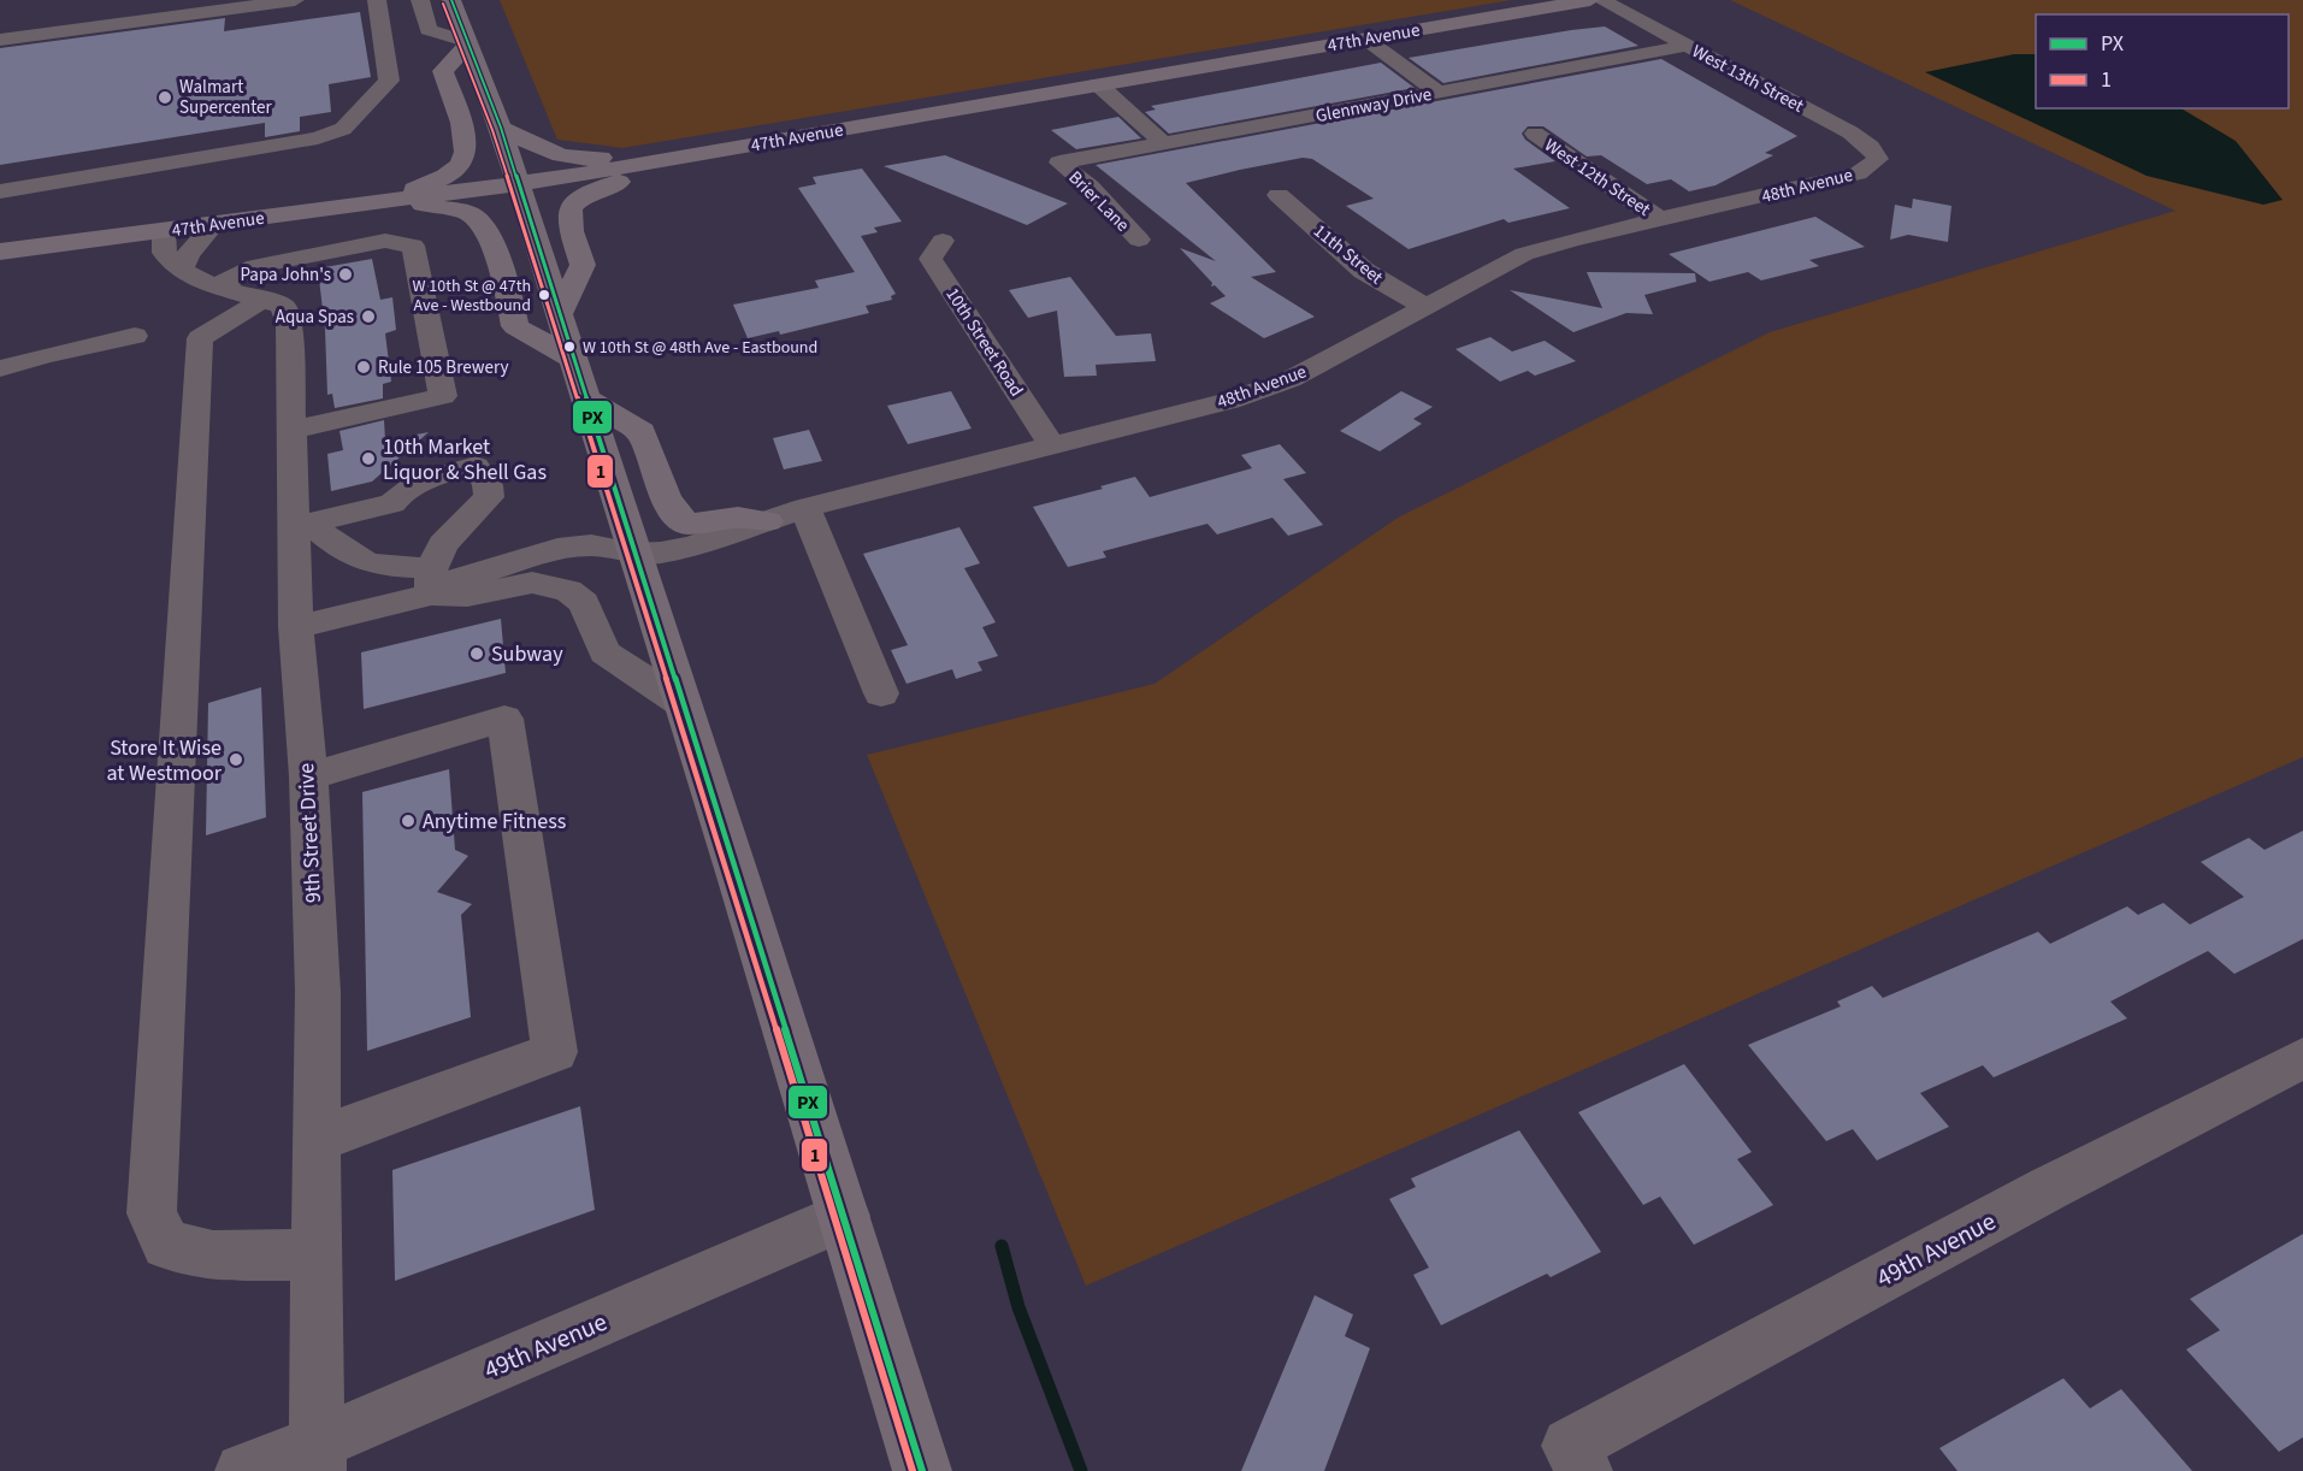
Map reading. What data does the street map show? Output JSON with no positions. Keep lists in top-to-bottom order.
{
  "streets": {
    "main road": ["47th Avenue"],
    "street": [
      "West 13th Street",
      "Glennway Drive",
      "West 12th Street",
      "48th Avenue",
      "Brier Lane",
      "11th Street",
      "10th Street Road",
      "9th Street Drive",
      "49th Avenue"
    ]
  },
  "crossings": [
    ["West 13th Street", "Glennway Drive"],
    ["West 13th Street", "48th Avenue"],
    ["Glennway Drive", "Brier Lane"],
    ["West 12th Street", "48th Avenue"],
    ["48th Avenue", "11th Street"],
    ["48th Avenue", "10th Street Road"],
    ["9th Street Drive", "49th Avenue"]
  ],
  "places": [
    "Walmart Supercenter",
    "Papa John's",
    "W 10th St @ 47th Ave - Westbound",
    "Aqua Spas",
    "W 10th St @ 48th Ave - Eastbound",
    "Rule 105 Brewery",
    "10th Market Liquor & Shell Gas",
    "Subway",
    "Store It Wise at Westmoor",
    "Anytime Fitness"
  ],
  "lines": ["transit line PX", "transit line 1"],
  "legend": ["PX", "1"]
}
